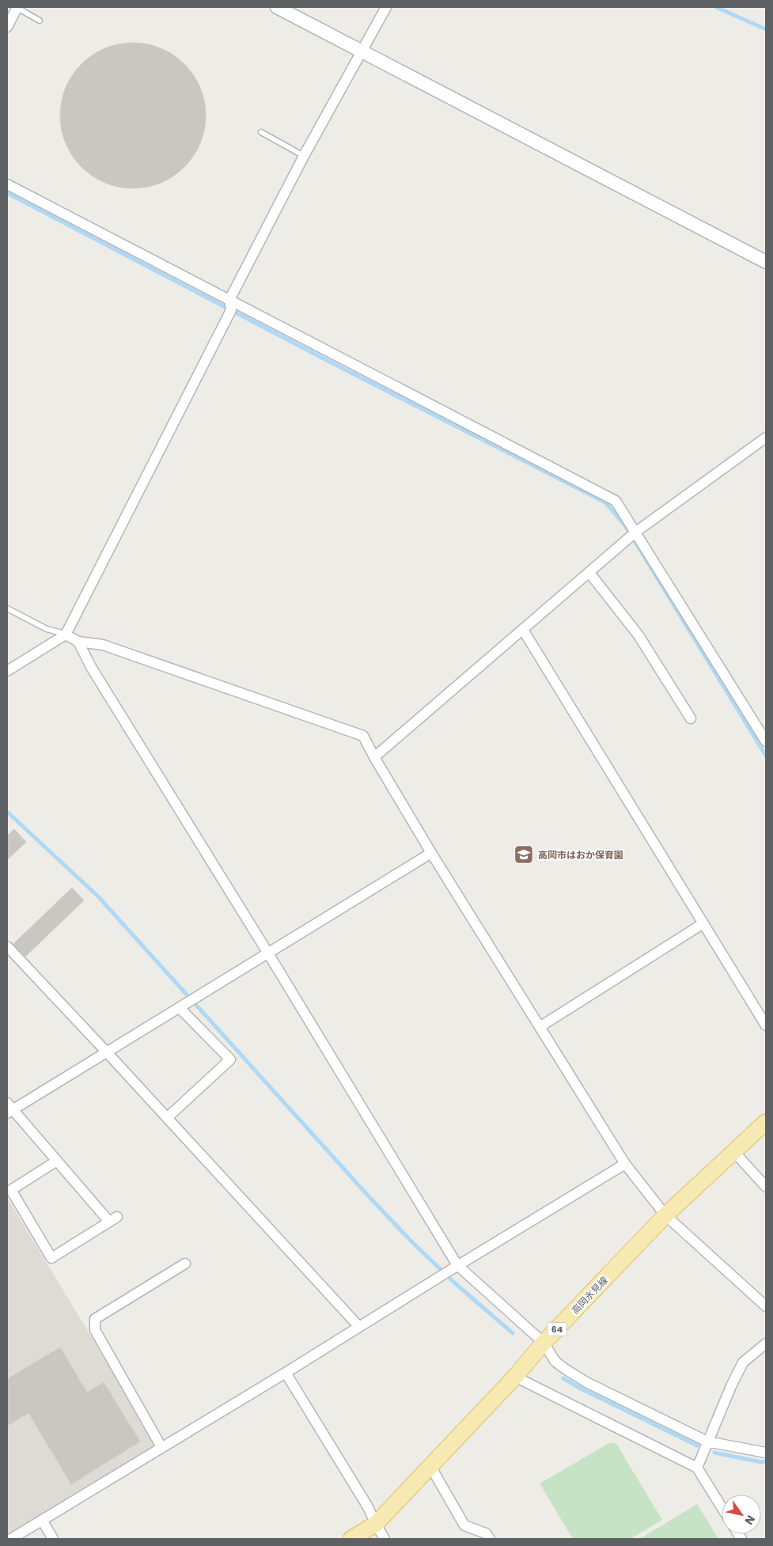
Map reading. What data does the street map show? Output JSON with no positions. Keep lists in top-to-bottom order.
{
  "streets": {
    "main road": ["高岡氷見線", "64"]
  },
  "places": {
    "school or university": ["高岡市はおか保育園"]
  },
  "north": "bottom right"
}
